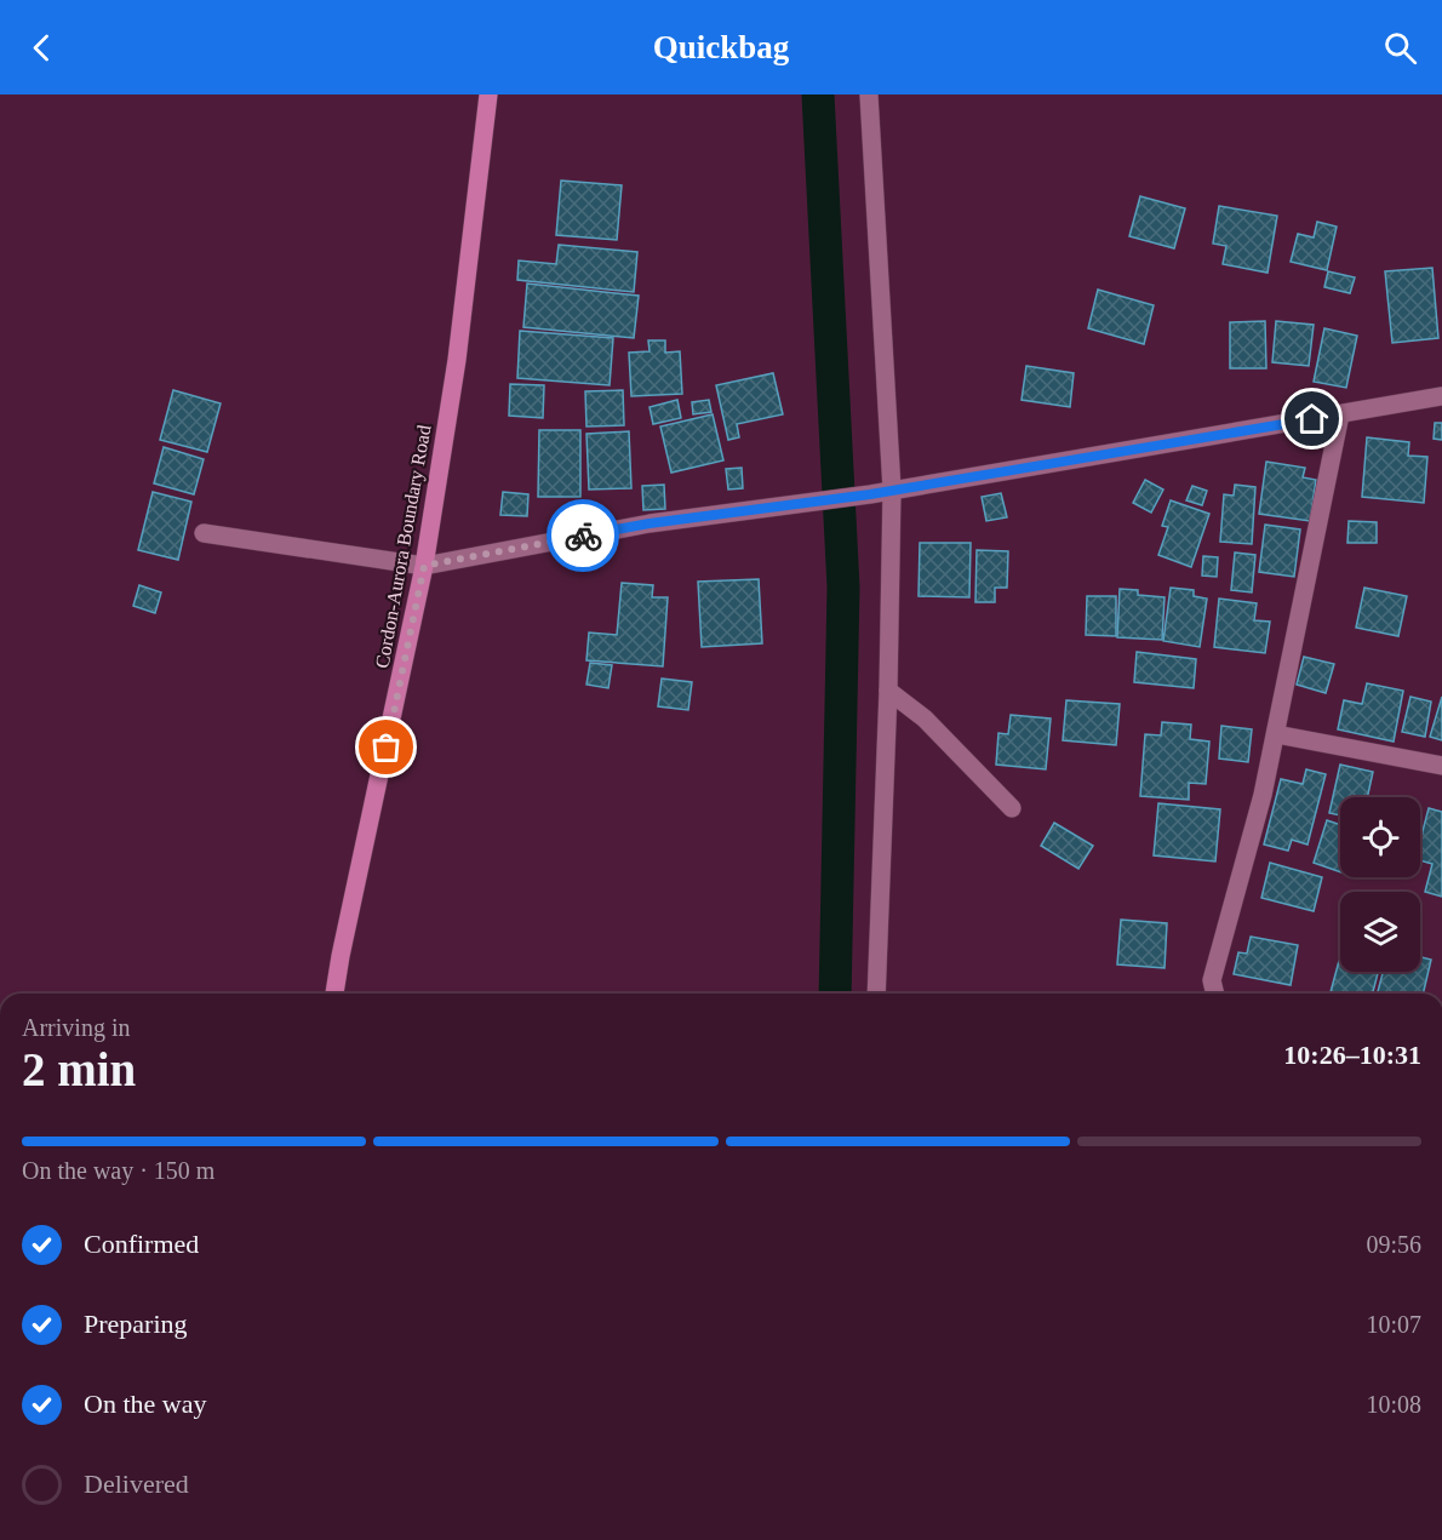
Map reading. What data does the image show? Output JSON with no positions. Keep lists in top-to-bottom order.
{
  "streets": {
    "main road": ["Cordon-Aurora Boundary Road"]
  },
  "page": {
    "header": "Quickbag",
    "heading": ["2 min", "Arriving in", "10:26–10:31"],
    "bar": "On the way · 150 m",
    "list": [
      ["Confirmed", "09:56"],
      ["Preparing", "10:07"],
      ["On the way", "10:08"],
      "Delivered"
    ]
  }
}
